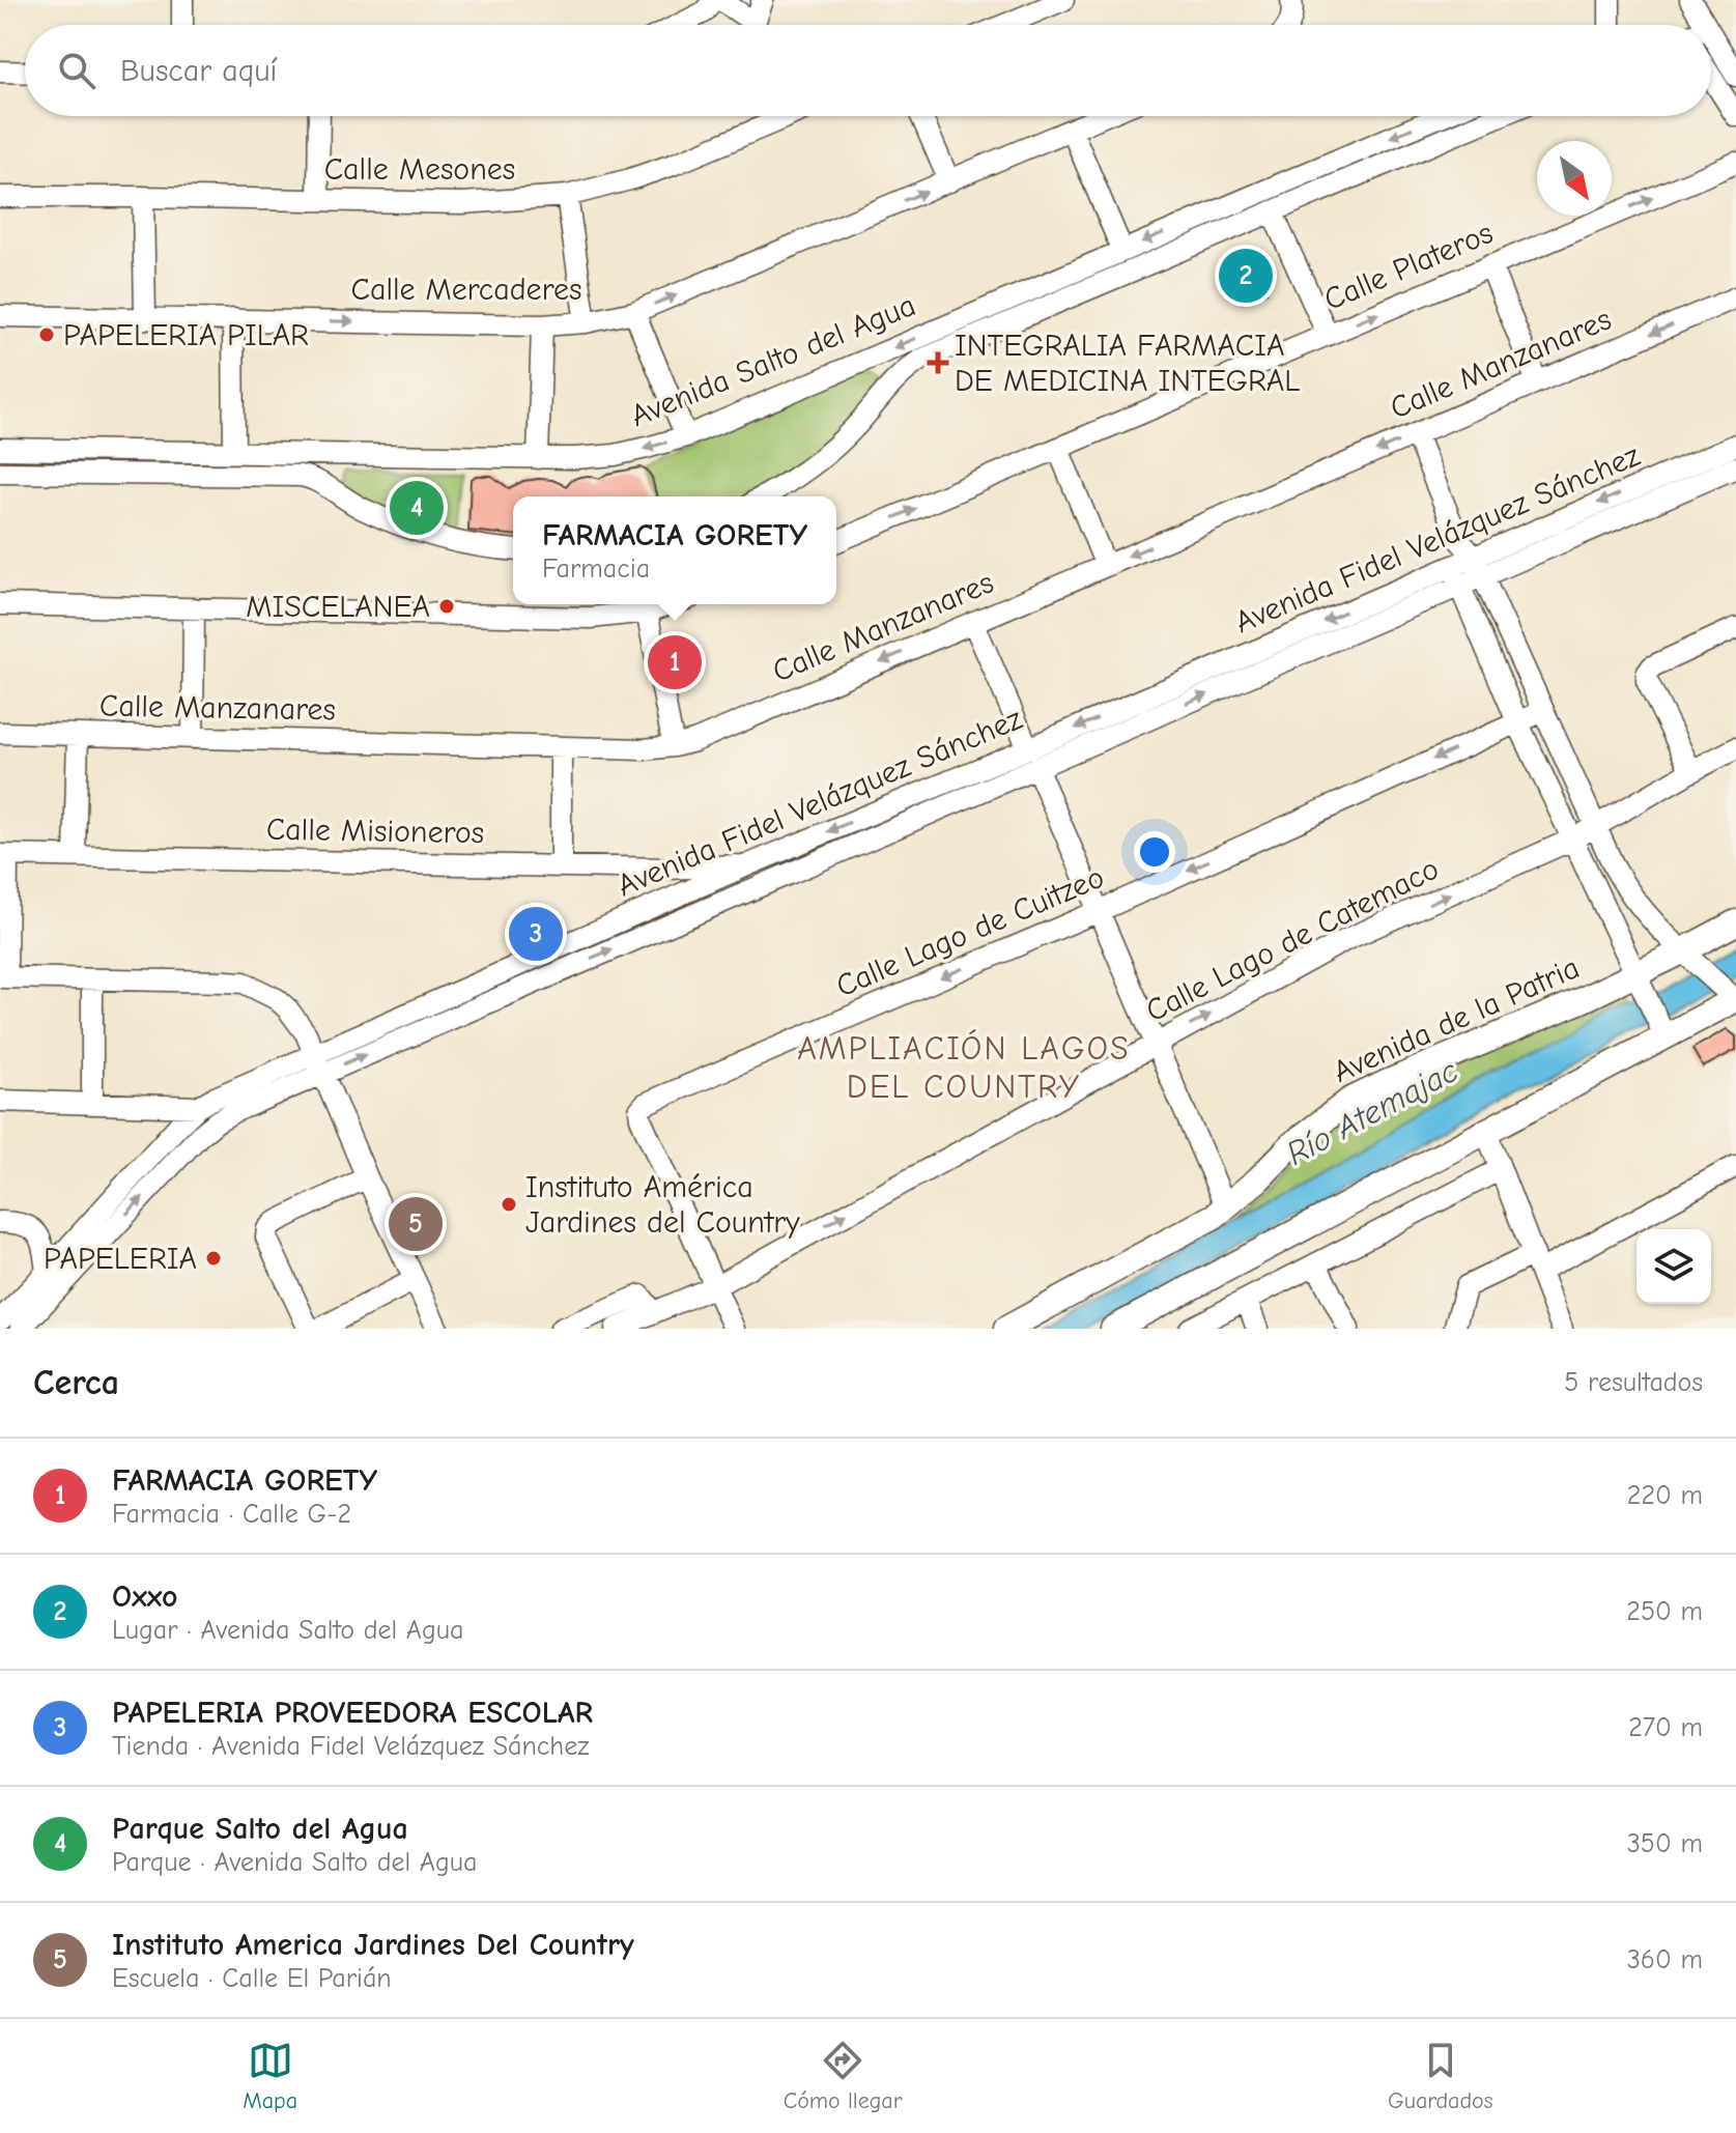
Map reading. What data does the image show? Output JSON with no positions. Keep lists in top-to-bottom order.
{
  "streets": {
    "main road": ["Avenida de la Patria"],
    "street": [
      "Calle Mesones",
      "Calle Plateros",
      "Calle Mercaderes",
      "Avenida Salto del Agua",
      "Calle Manzanares",
      "Avenida Fidel Velázquez Sánchez",
      "Calle Misioneros",
      "Calle Lago de Cuitzeo",
      "Calle Lago de Catemaco"
    ]
  },
  "crossings": [
    ["Avenida Fidel Velázquez Sánchez", "Calle Misioneros"],
    ["Calle Lago de Cuitzeo", "Calle Lago de Catemaco"]
  ],
  "one_way": [
    "Calle Plateros",
    "Calle Mercaderes",
    "Calle Manzanares",
    "Calle Lago de Cuitzeo",
    "Calle Lago de Catemaco"
  ],
  "districts": ["AMPLIACIÓN LAGOS DEL COUNTRY"],
  "water": ["Río Atemajac"],
  "places": {
    "other": [
      "PAPELERIA PILAR",
      "MISCELANEA",
      "Instituto América Jardines del Country",
      "PAPELERIA"
    ],
    "health": ["INTEGRALIA FARMACIA DE MEDICINA INTEGRAL"]
  },
  "north": "bottom right",
  "page": {
    "search": "Buscar aquí",
    "pins": [
      "2",
      "4",
      "1",
      "3",
      "5"
    ],
    "popup": ["FARMACIA GORETY", "Farmacia"],
    "heading": ["Cerca", "5 resultados"],
    "list": [
      {
        "mark": "1",
        "name": "FARMACIA GORETY",
        "note": "Farmacia · Calle G-2",
        "value": "220 m"
      },
      {
        "mark": "2",
        "name": "Oxxo",
        "note": "Lugar · Avenida Salto del Agua",
        "value": "250 m"
      },
      {
        "mark": "3",
        "name": "PAPELERIA PROVEEDORA ESCOLAR",
        "note": "Tienda · Avenida Fidel Velázquez Sánchez",
        "value": "270 m"
      },
      {
        "mark": "4",
        "name": "Parque Salto del Agua",
        "note": "Parque · Avenida Salto del Agua",
        "value": "350 m"
      },
      {
        "mark": "5",
        "name": "Instituto America Jardines Del Country",
        "note": "Escuela · Calle El Parián",
        "value": "360 m"
      }
    ],
    "nav": ["Mapa", "Cómo llegar", "Guardados"]
  }
}
